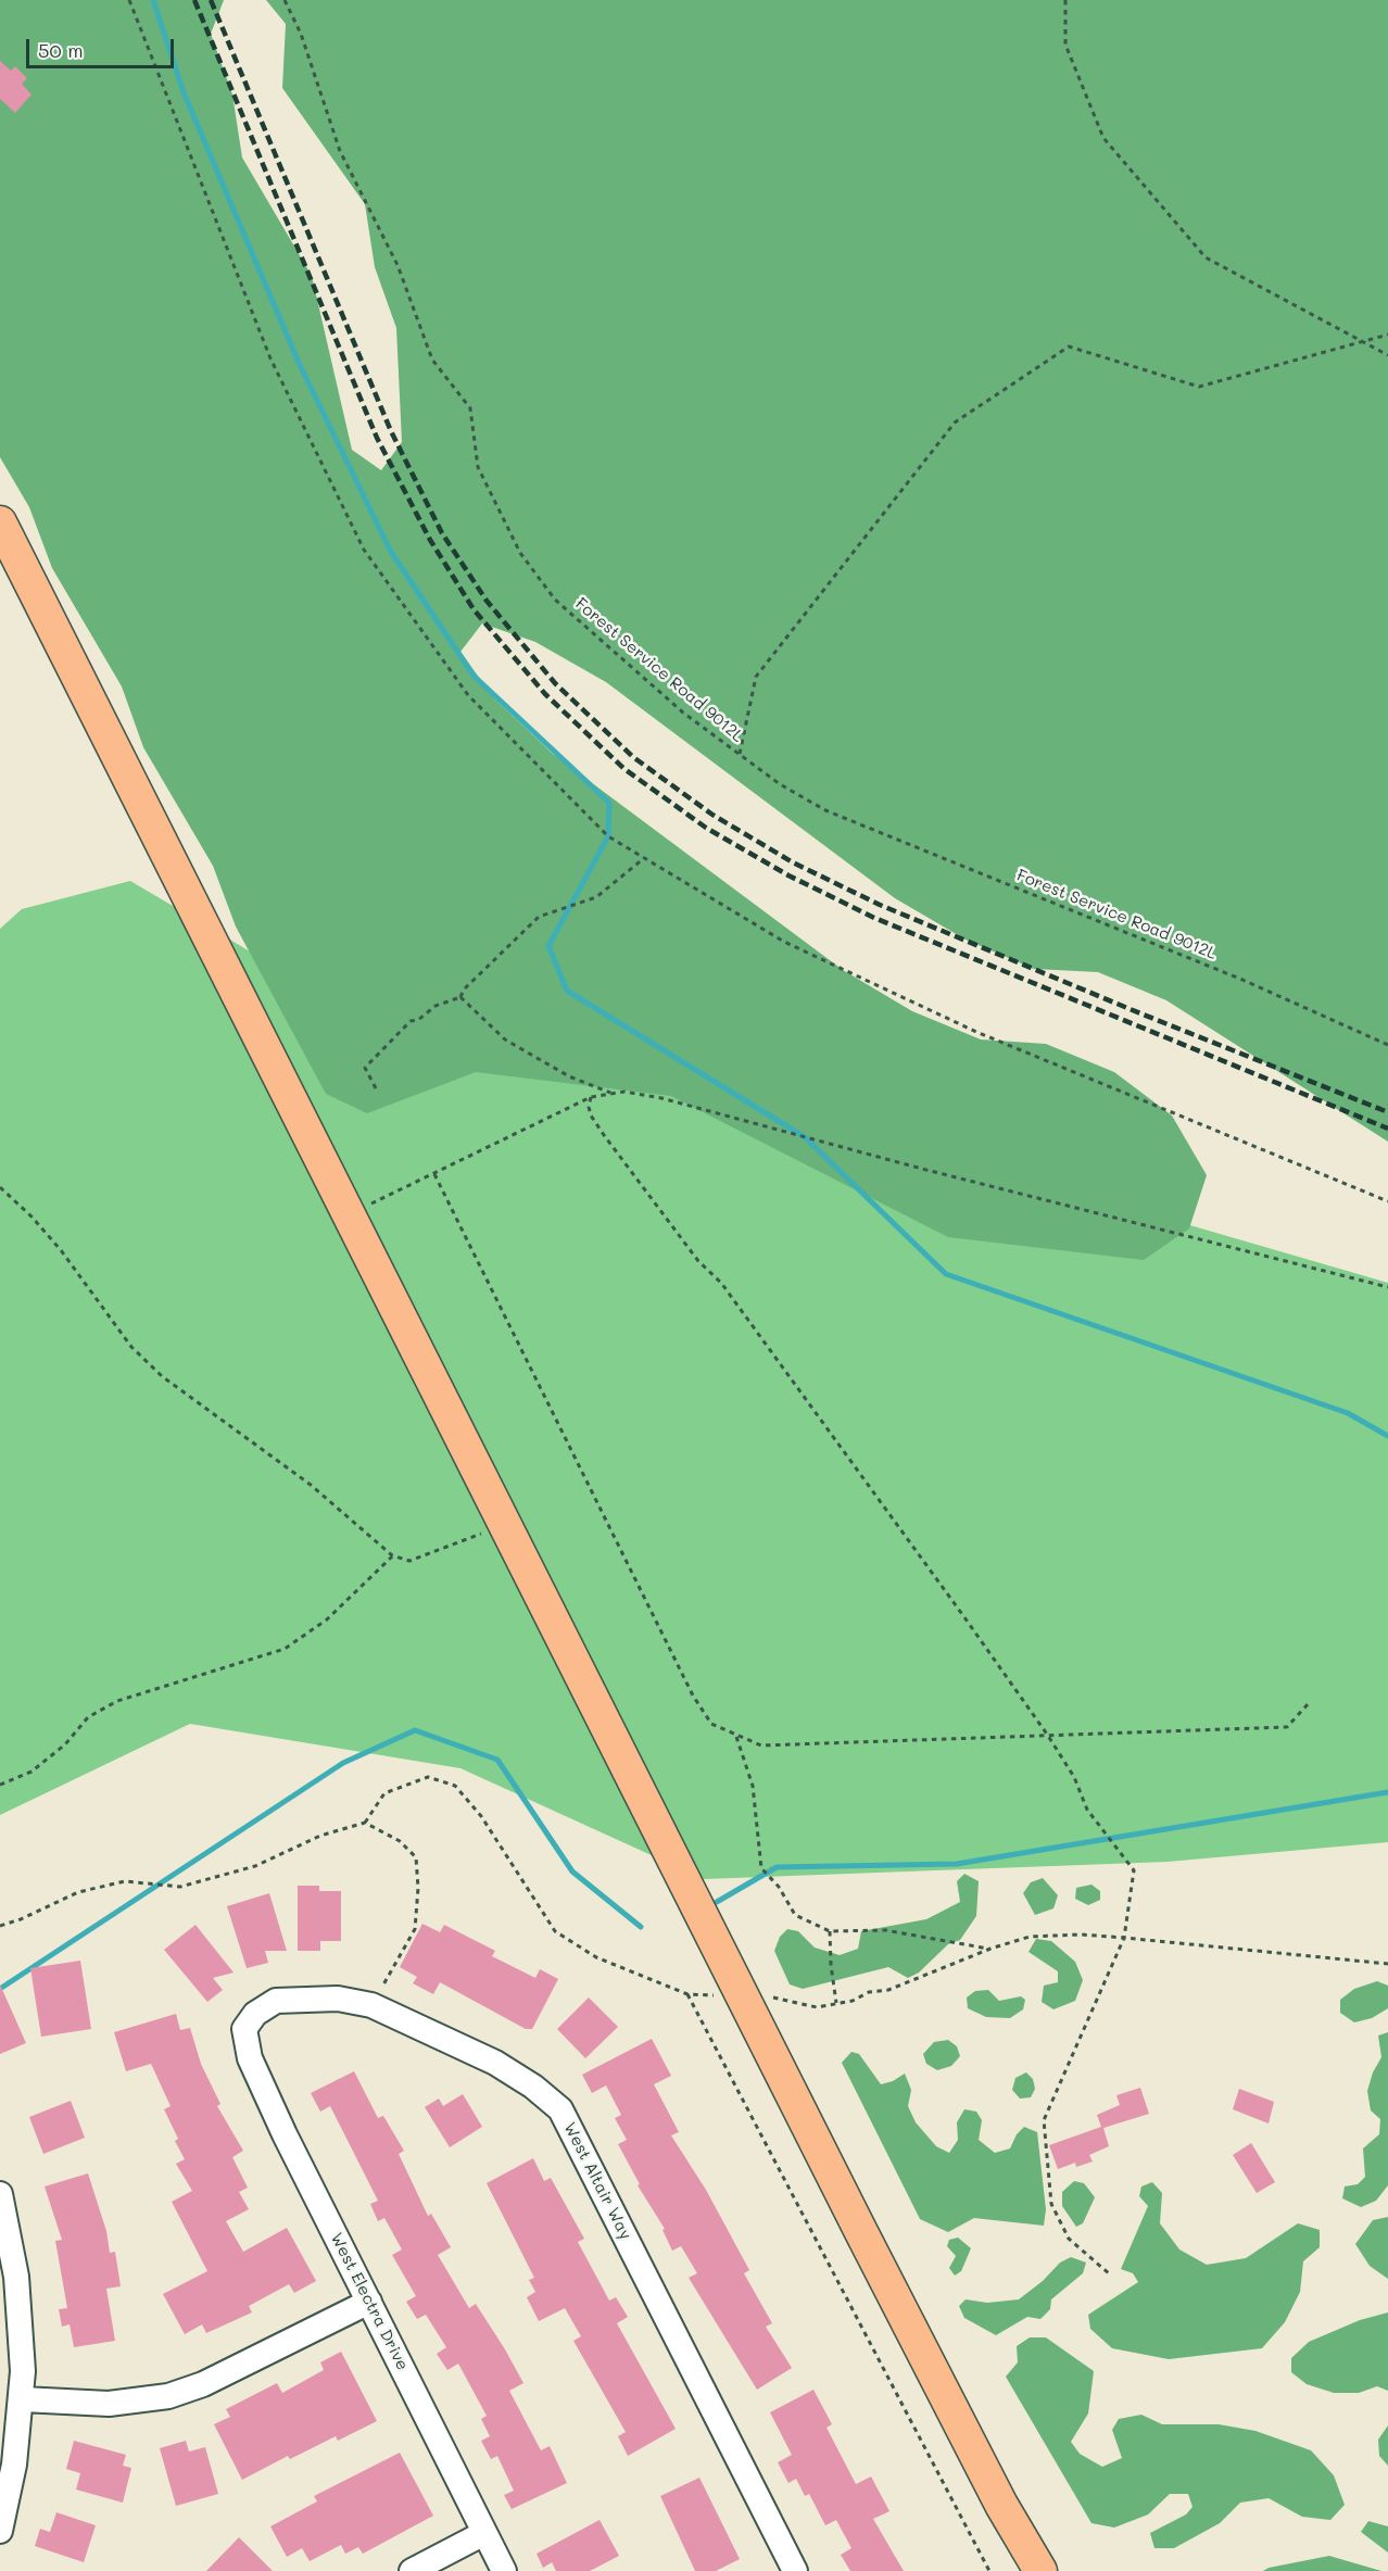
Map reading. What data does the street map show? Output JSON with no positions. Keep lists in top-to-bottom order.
{
  "streets": {
    "street": ["West Altair Way", "West Electra Drive"],
    "path": ["Forest Service Road 9012L"]
  },
  "crossings": [
    ["West Altair Way", "West Electra Drive"]
  ],
  "scale_bar": "50 m"
}
